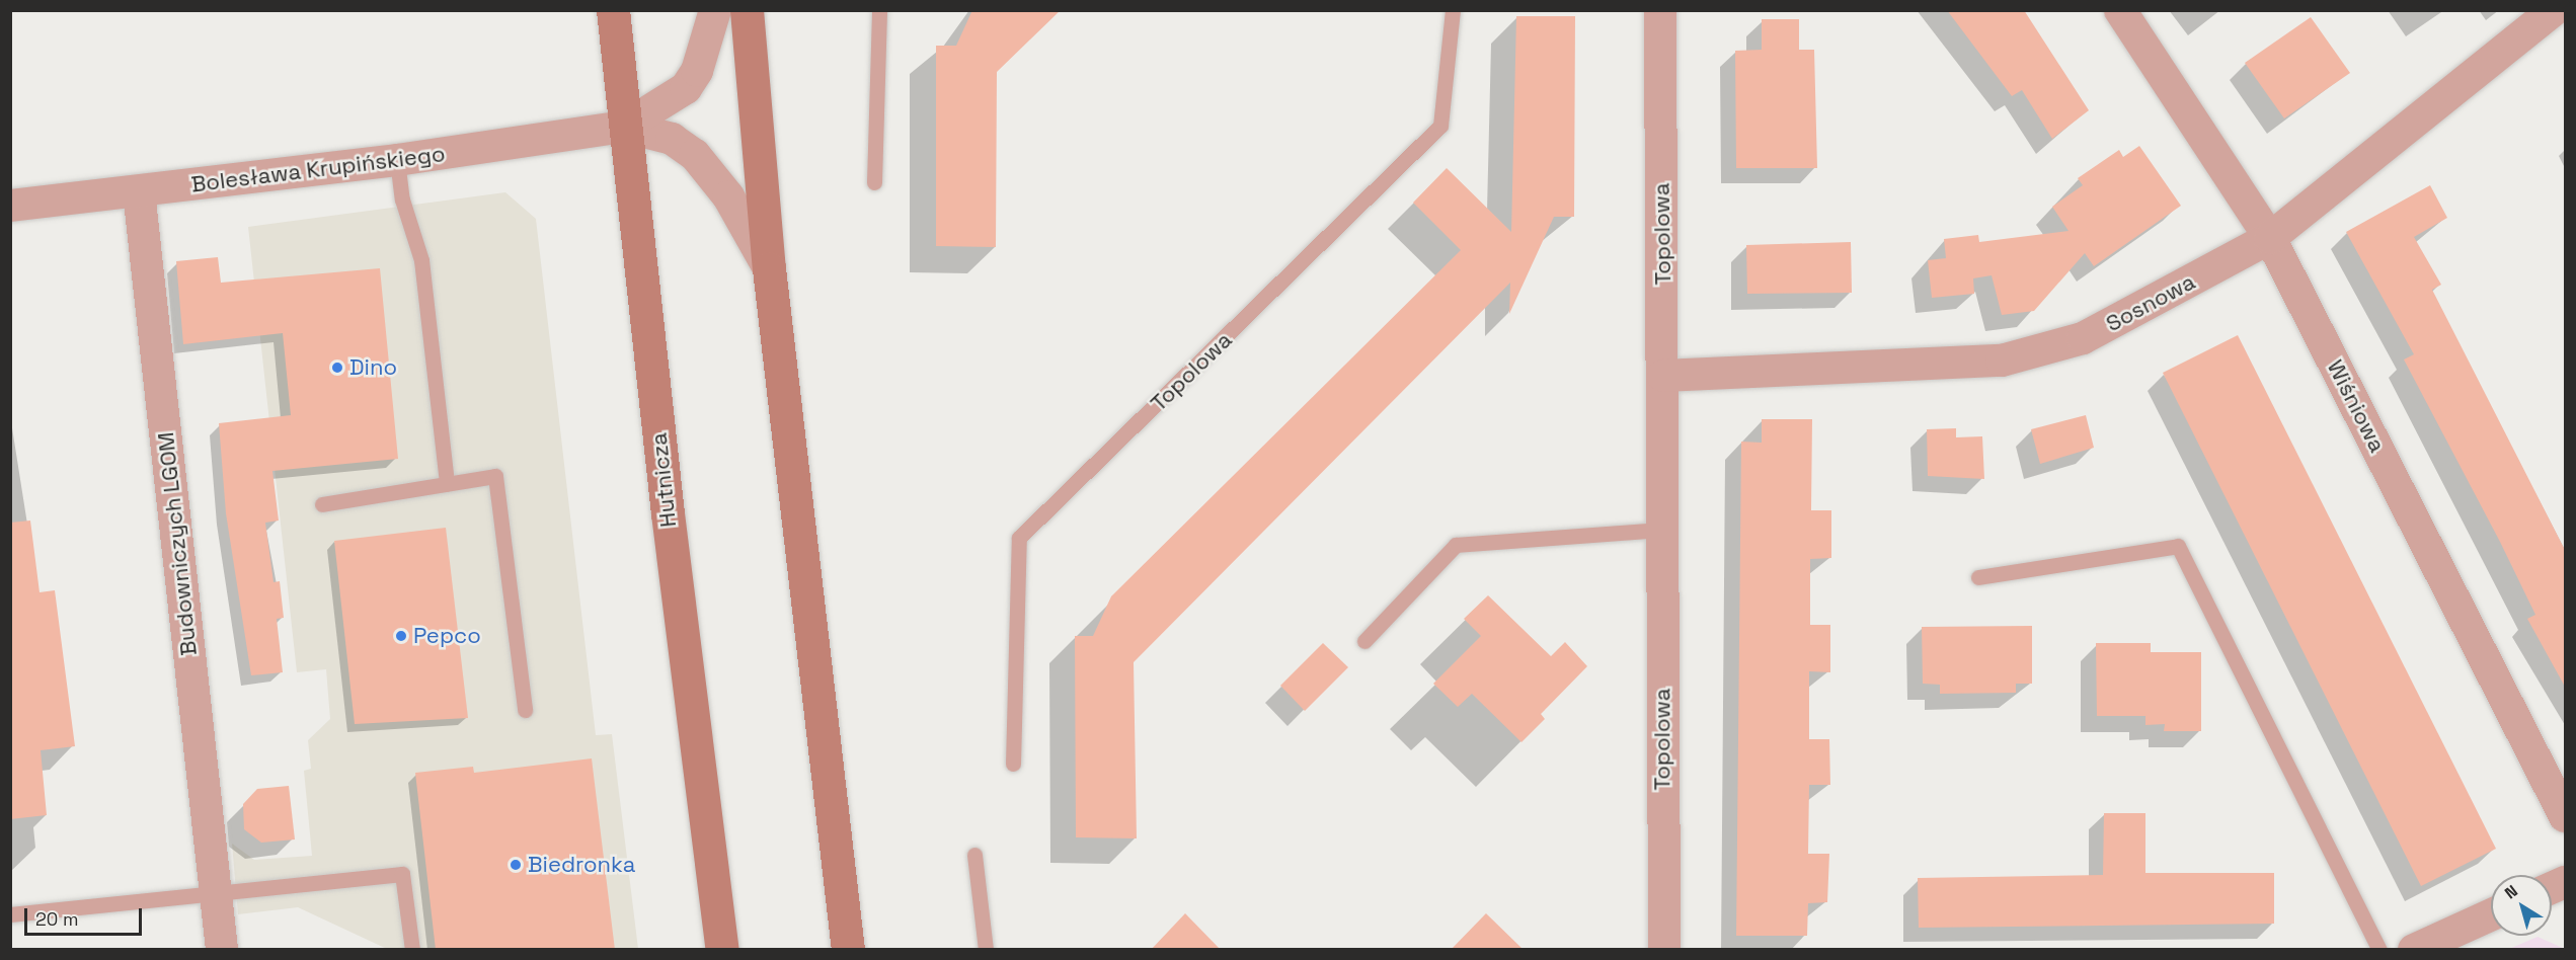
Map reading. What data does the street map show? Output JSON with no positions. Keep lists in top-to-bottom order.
{
  "streets": {
    "main road": ["Hutnicza"],
    "street": [
      "Bolesława Krupińskiego",
      "Topolowa",
      "Sosnowa",
      "Wiśniowa",
      "Budowniczych LGOM"
    ]
  },
  "crossings": [
    ["Bolesława Krupińskiego", "Hutnicza"],
    ["Bolesława Krupińskiego", "Budowniczych LGOM"],
    ["Topolowa", "Sosnowa"],
    ["Sosnowa", "Wiśniowa"]
  ],
  "places": ["Dino", "Pepco", "Biedronka"],
  "scale_bar": "20 m",
  "north": "top left"
}
